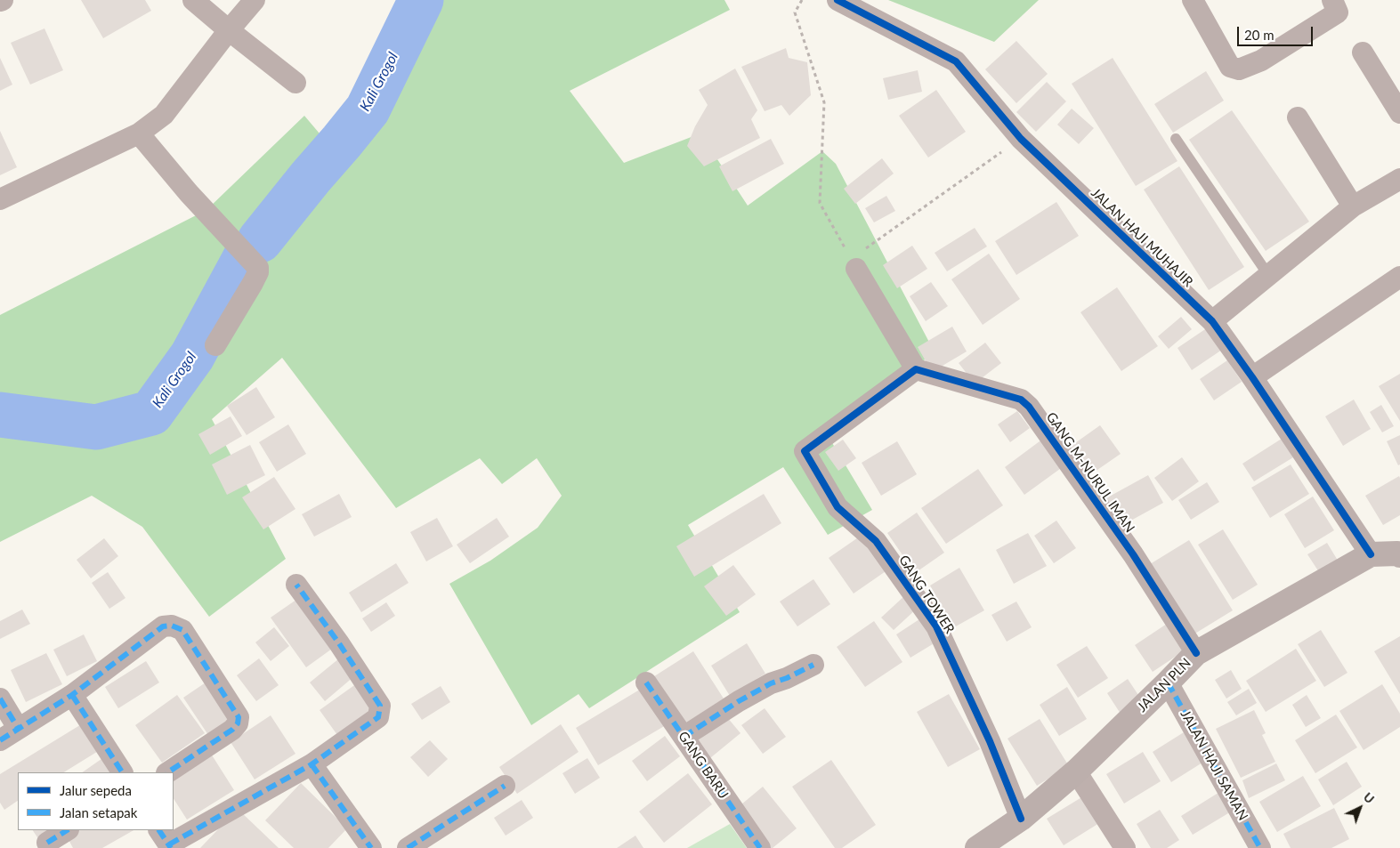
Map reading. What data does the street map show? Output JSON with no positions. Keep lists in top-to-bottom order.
{
  "streets": {
    "street": [
      "JALAN HAJI MUHAJIR",
      "GANG M-NURUL IMAN",
      "GANG TOWER",
      "JALAN PLN",
      "GANG BARU",
      "JALAN HAJI SAMAN"
    ]
  },
  "crossings": [
    ["JALAN HAJI MUHAJIR", "JALAN PLN"],
    ["GANG M-NURUL IMAN", "GANG TOWER"],
    ["GANG M-NURUL IMAN", "JALAN PLN"],
    ["GANG TOWER", "JALAN PLN"],
    ["JALAN PLN", "JALAN HAJI SAMAN"]
  ],
  "water": ["Kali Grogol"],
  "legend": ["Jalur sepeda", "Jalan setapak"],
  "scale_bar": "20 m",
  "north": "top right"
}
